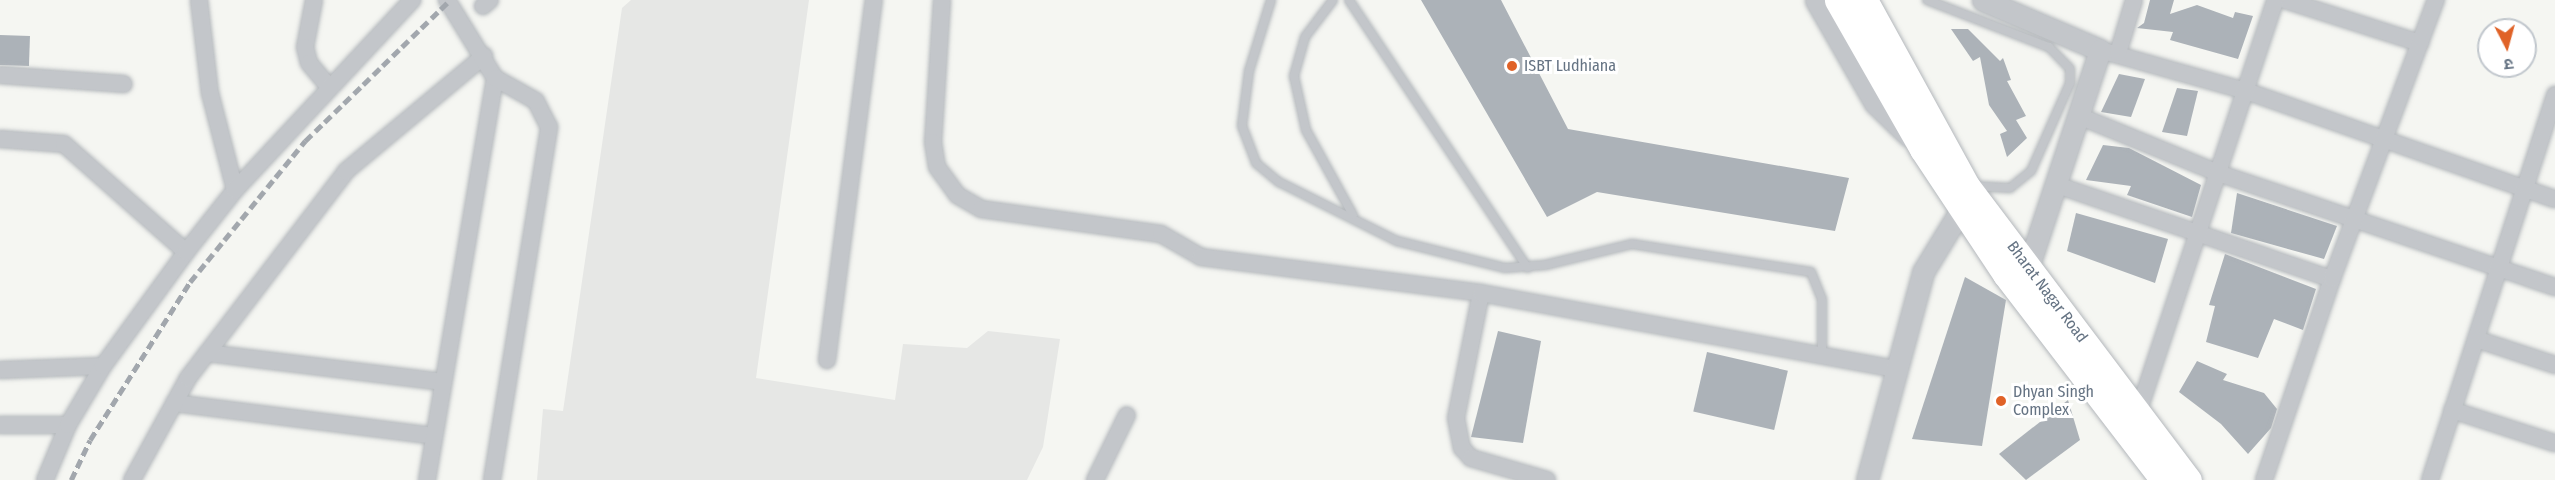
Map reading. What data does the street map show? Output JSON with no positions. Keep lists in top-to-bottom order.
{
  "streets": {
    "main road": ["Bharat Nagar Road"]
  },
  "places": ["ISBT Ludhiana", "Dhyan Singh Complex"],
  "north": "bottom"
}
